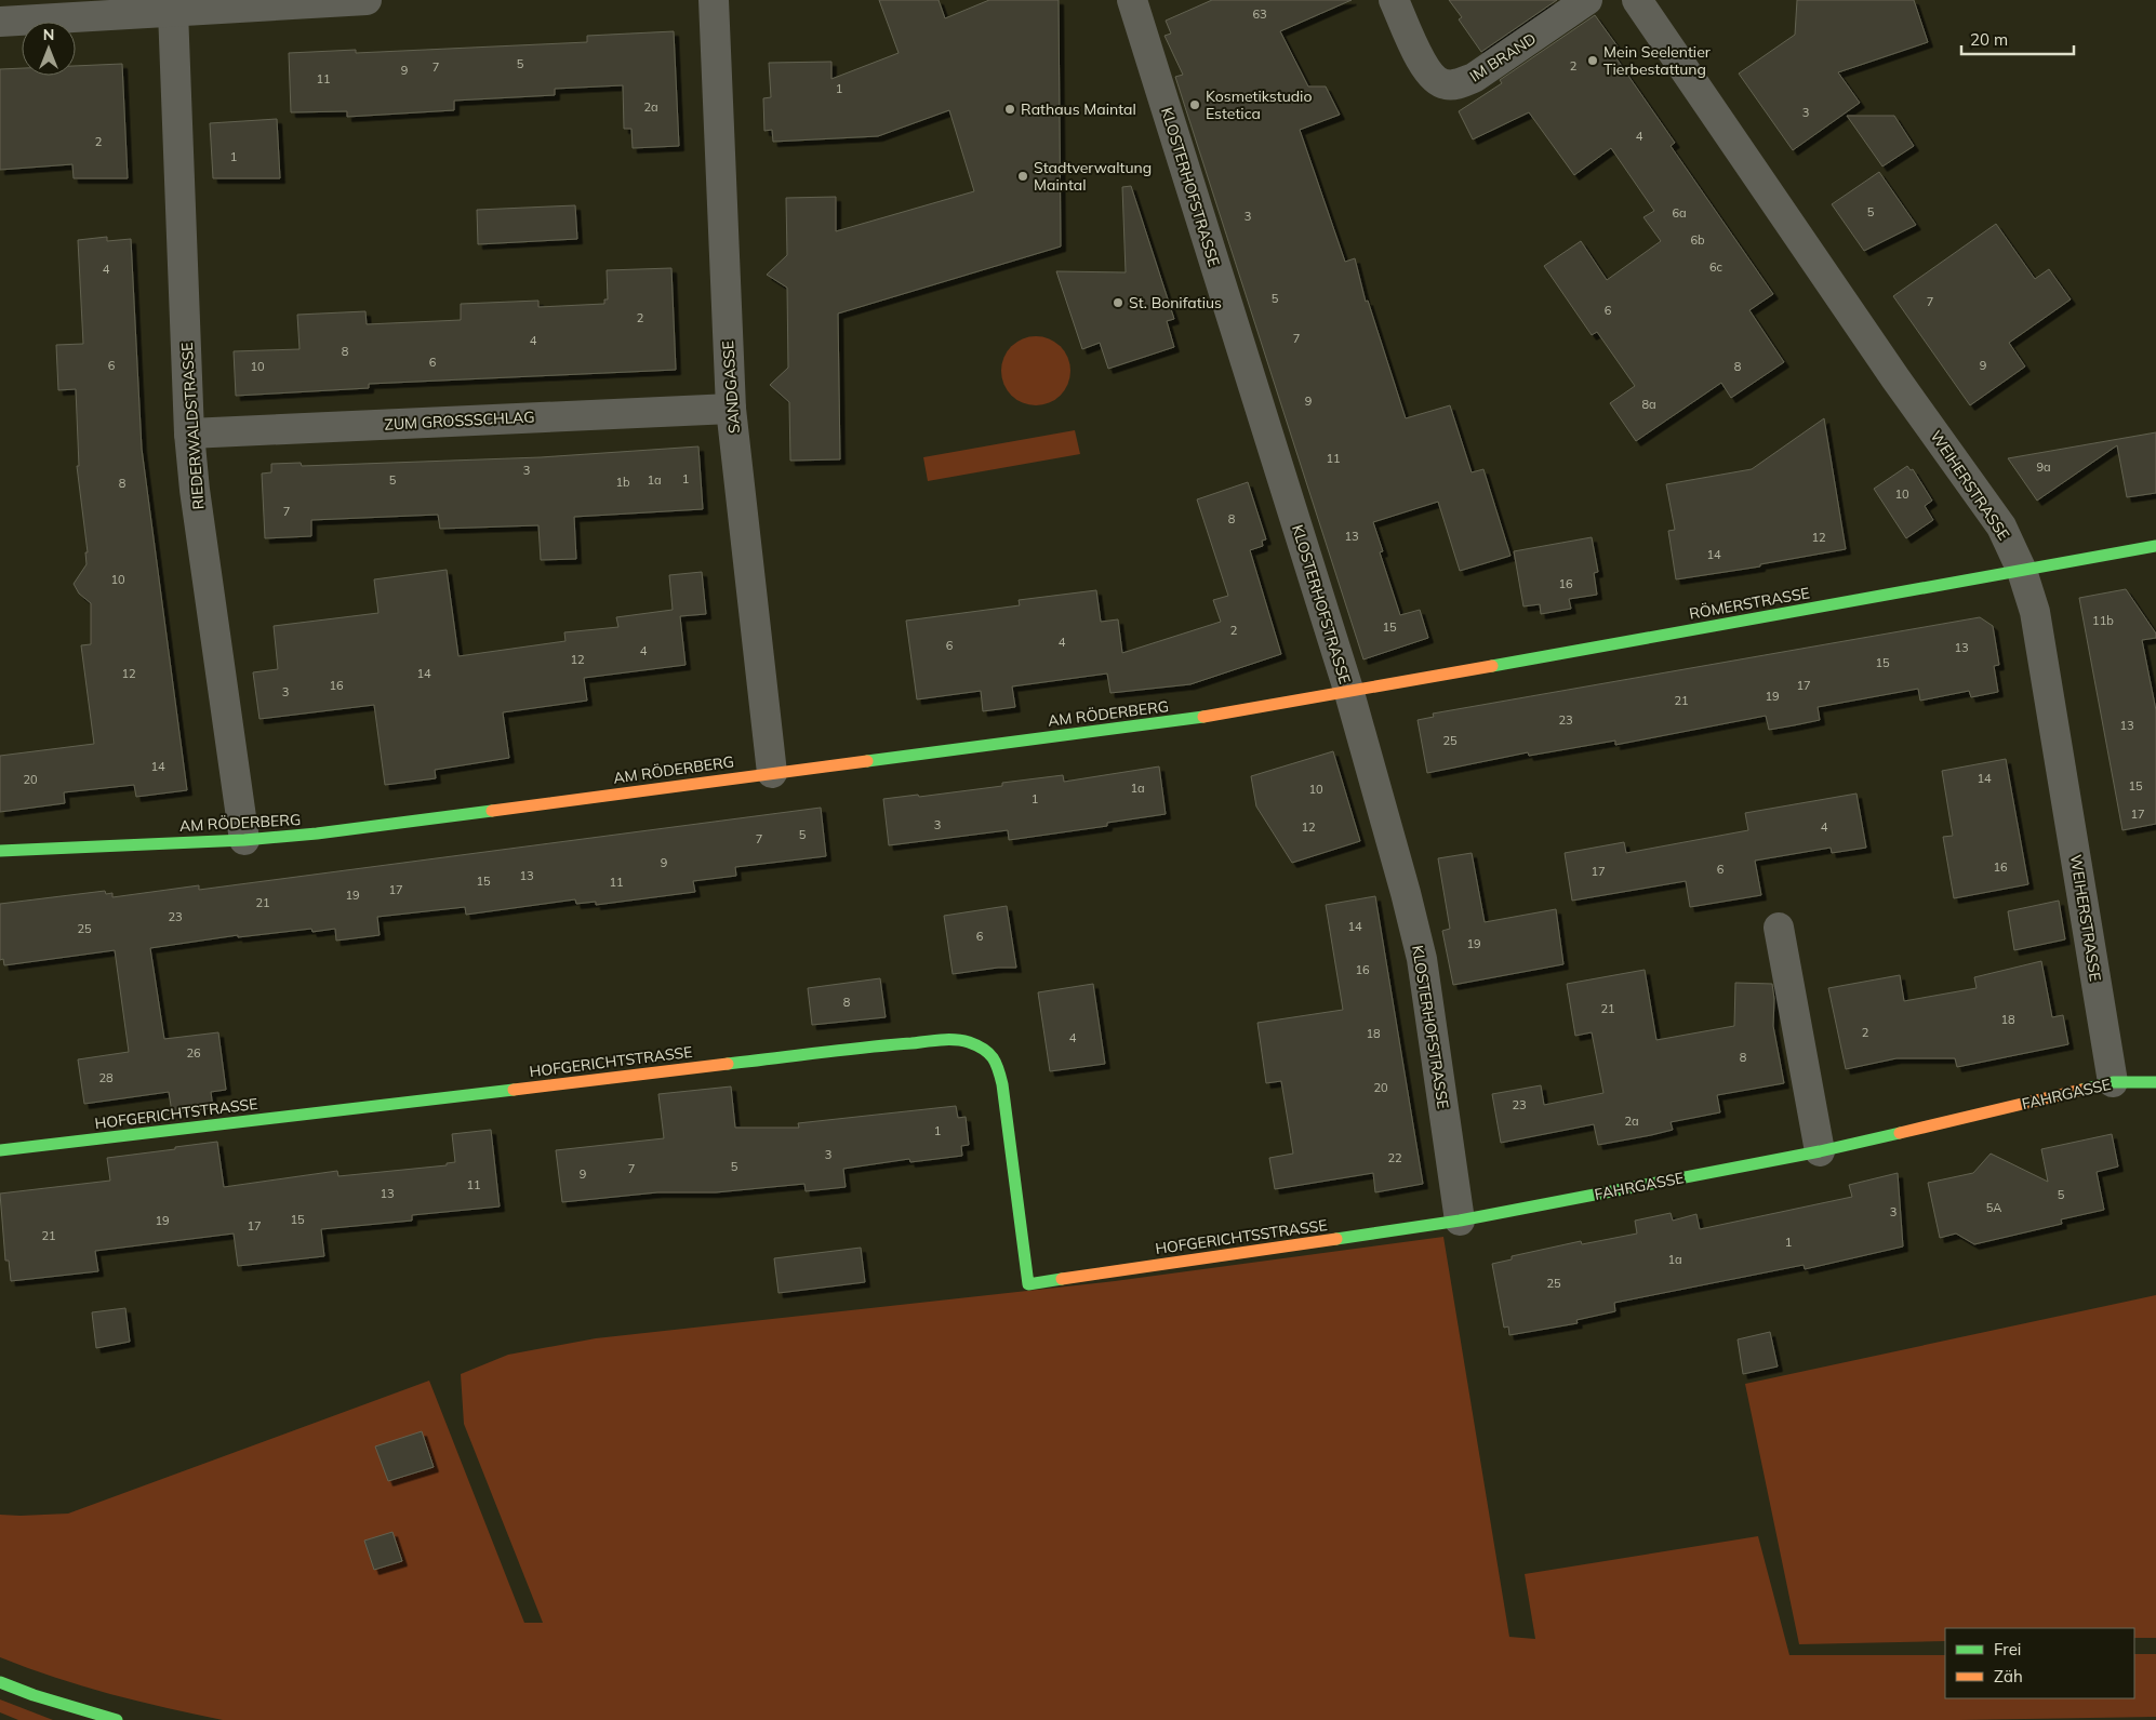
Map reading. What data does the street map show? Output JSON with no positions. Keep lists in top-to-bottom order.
{
  "streets": {
    "street": [
      "IM BRAND",
      "KLOSTERHOFSTRASSE",
      "SANDGASSE",
      "ZUM GROSSSCHLAG",
      "RIEDERWALDSTRASSE",
      "WEIHERSTRASSE",
      "RÖMERSTRASSE",
      "AM RÖDERBERG",
      "HOFGERICHTSTRASSE",
      "FAHRGASSE",
      "HOFGERICHTSSTRASSE"
    ]
  },
  "crossings": [
    ["KLOSTERHOFSTRASSE", "RÖMERSTRASSE"],
    ["KLOSTERHOFSTRASSE", "AM RÖDERBERG"],
    ["KLOSTERHOFSTRASSE", "FAHRGASSE"],
    ["KLOSTERHOFSTRASSE", "HOFGERICHTSSTRASSE"],
    ["SANDGASSE", "ZUM GROSSSCHLAG"],
    ["SANDGASSE", "AM RÖDERBERG"],
    ["ZUM GROSSSCHLAG", "RIEDERWALDSTRASSE"],
    ["RIEDERWALDSTRASSE", "AM RÖDERBERG"],
    ["WEIHERSTRASSE", "RÖMERSTRASSE"],
    ["WEIHERSTRASSE", "FAHRGASSE"],
    ["RÖMERSTRASSE", "AM RÖDERBERG"],
    ["HOFGERICHTSTRASSE", "HOFGERICHTSSTRASSE"],
    ["FAHRGASSE", "HOFGERICHTSSTRASSE"]
  ],
  "places": [
    "Mein Seelentier Tierbestattung",
    "Kosmetikstudio Estetica",
    "Rathaus Maintal",
    "Stadtverwaltung Maintal",
    "St. Bonifatius"
  ],
  "house_numbers": [
    "63",
    "5",
    "2",
    "7",
    "9",
    "11",
    "1",
    "2a",
    "3",
    "4",
    "2",
    "1",
    "5",
    "6a",
    "3",
    "6b",
    "6c",
    "4",
    "5",
    "7",
    "6",
    "2",
    "7",
    "4",
    "8",
    "6",
    "6",
    "9",
    "10",
    "8",
    "9",
    "8a",
    "11",
    "9a",
    "3",
    "1",
    "5",
    "1a",
    "1b",
    "8",
    "10",
    "7",
    "8",
    "13",
    "12",
    "14",
    "10",
    "16",
    "11b",
    "15",
    "2",
    "4",
    "6",
    "13",
    "4",
    "12",
    "15",
    "12",
    "14",
    "16",
    "17",
    "3",
    "19",
    "21",
    "23",
    "13",
    "25",
    "14",
    "14",
    "20",
    "15",
    "1a",
    "10",
    "1",
    "17",
    "3",
    "12",
    "4",
    "5",
    "7",
    "9",
    "16",
    "6",
    "17",
    "13",
    "15",
    "11",
    "17",
    "19",
    "21",
    "23",
    "14",
    "25",
    "6",
    "19",
    "16",
    "8",
    "21",
    "18",
    "2",
    "18",
    "4",
    "26",
    "8",
    "28",
    "20",
    "23",
    "2a",
    "1",
    "3",
    "22",
    "5",
    "7",
    "9",
    "11",
    "13",
    "5",
    "5A",
    "3",
    "15",
    "19",
    "17",
    "21",
    "1",
    "1a",
    "25"
  ],
  "legend": ["Frei", "Zäh"],
  "scale_bar": "20 m",
  "north": "top"
}
